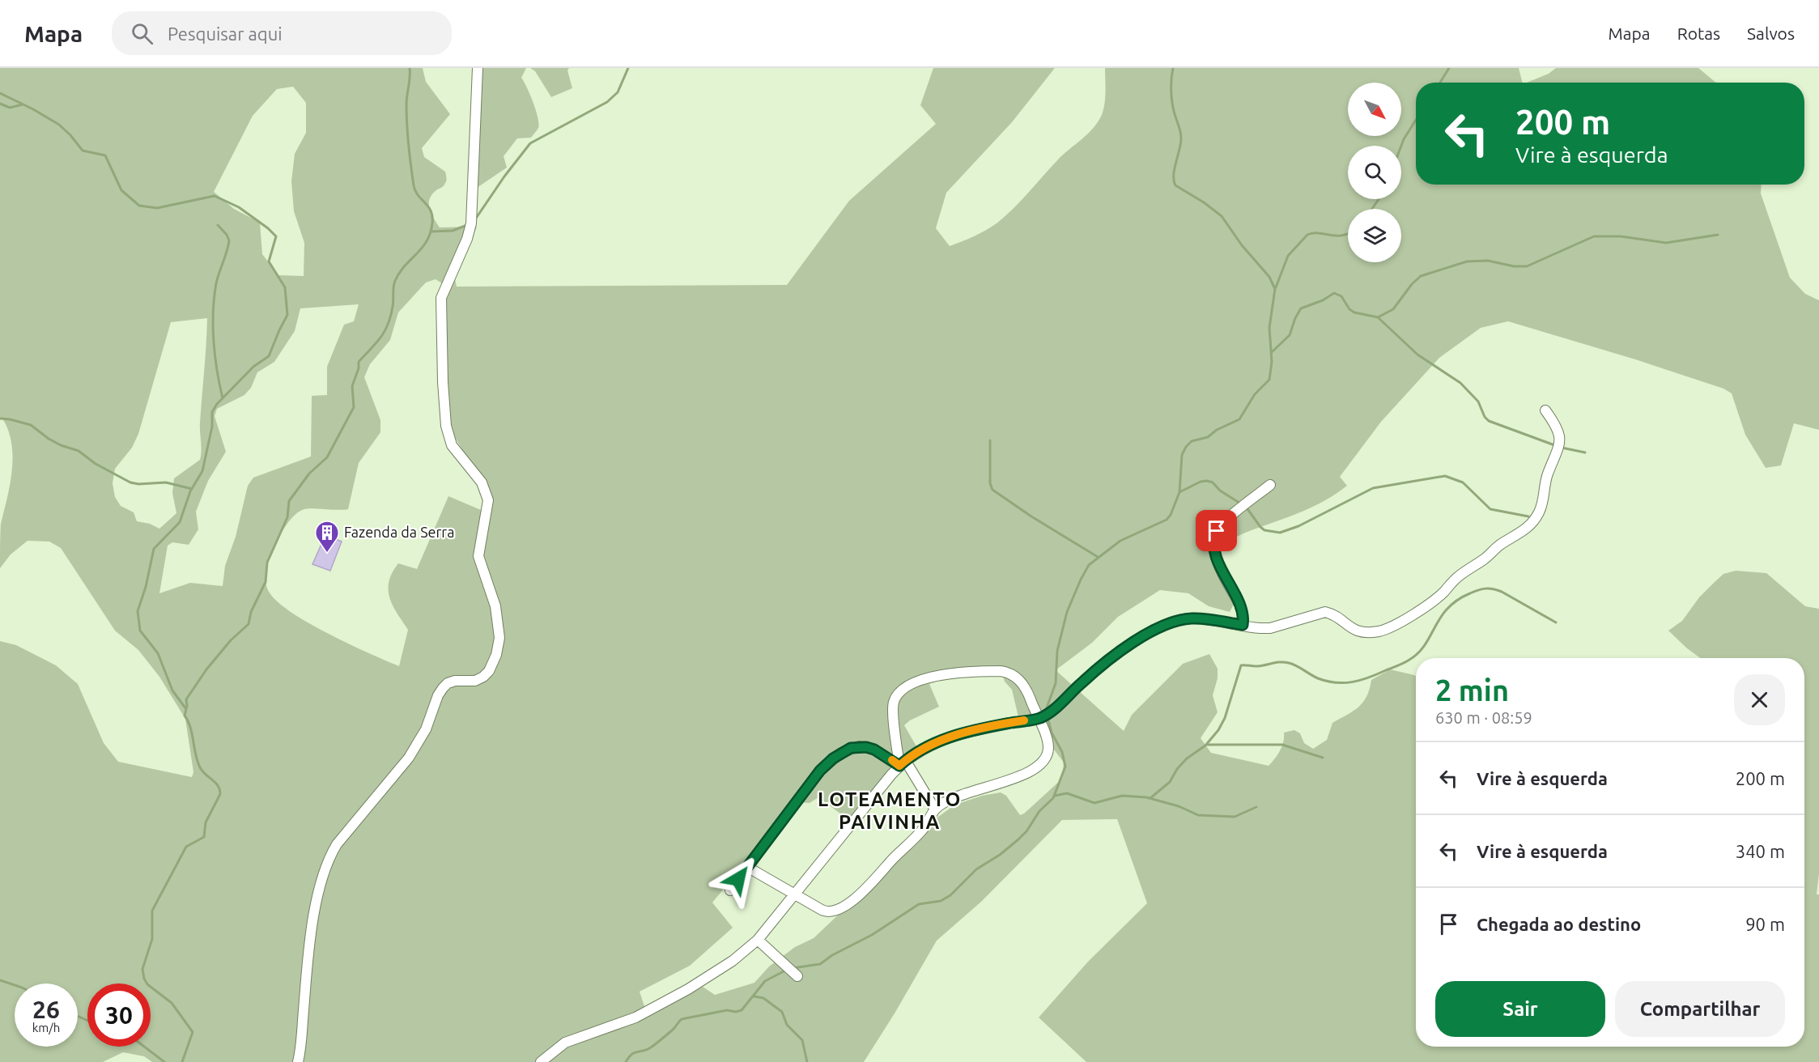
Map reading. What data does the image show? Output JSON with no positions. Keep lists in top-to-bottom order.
{
  "districts": ["LOTEAMENTO PAIVINHA"],
  "places": {
    "building": ["Fazenda da Serra"]
  },
  "north": "bottom right",
  "page": {
    "header": "Mapa",
    "search": "Pesquisar aqui",
    "nav": ["Mapa", "Rotas", "Salvos"],
    "turn": ["200 m", "Vire à esquerda"],
    "heading": ["2 min", "630 m · 08:59"],
    "list": [
      {
        "name": "Vire à esquerda",
        "value": "200 m"
      },
      {
        "name": "Vire à esquerda",
        "value": "340 m"
      },
      {
        "name": "Chegada ao destino",
        "value": "90 m"
      }
    ],
    "buttons": ["Sair", "Compartilhar"],
    "speed": "26 km/h",
    "limit": "30"
  }
}
